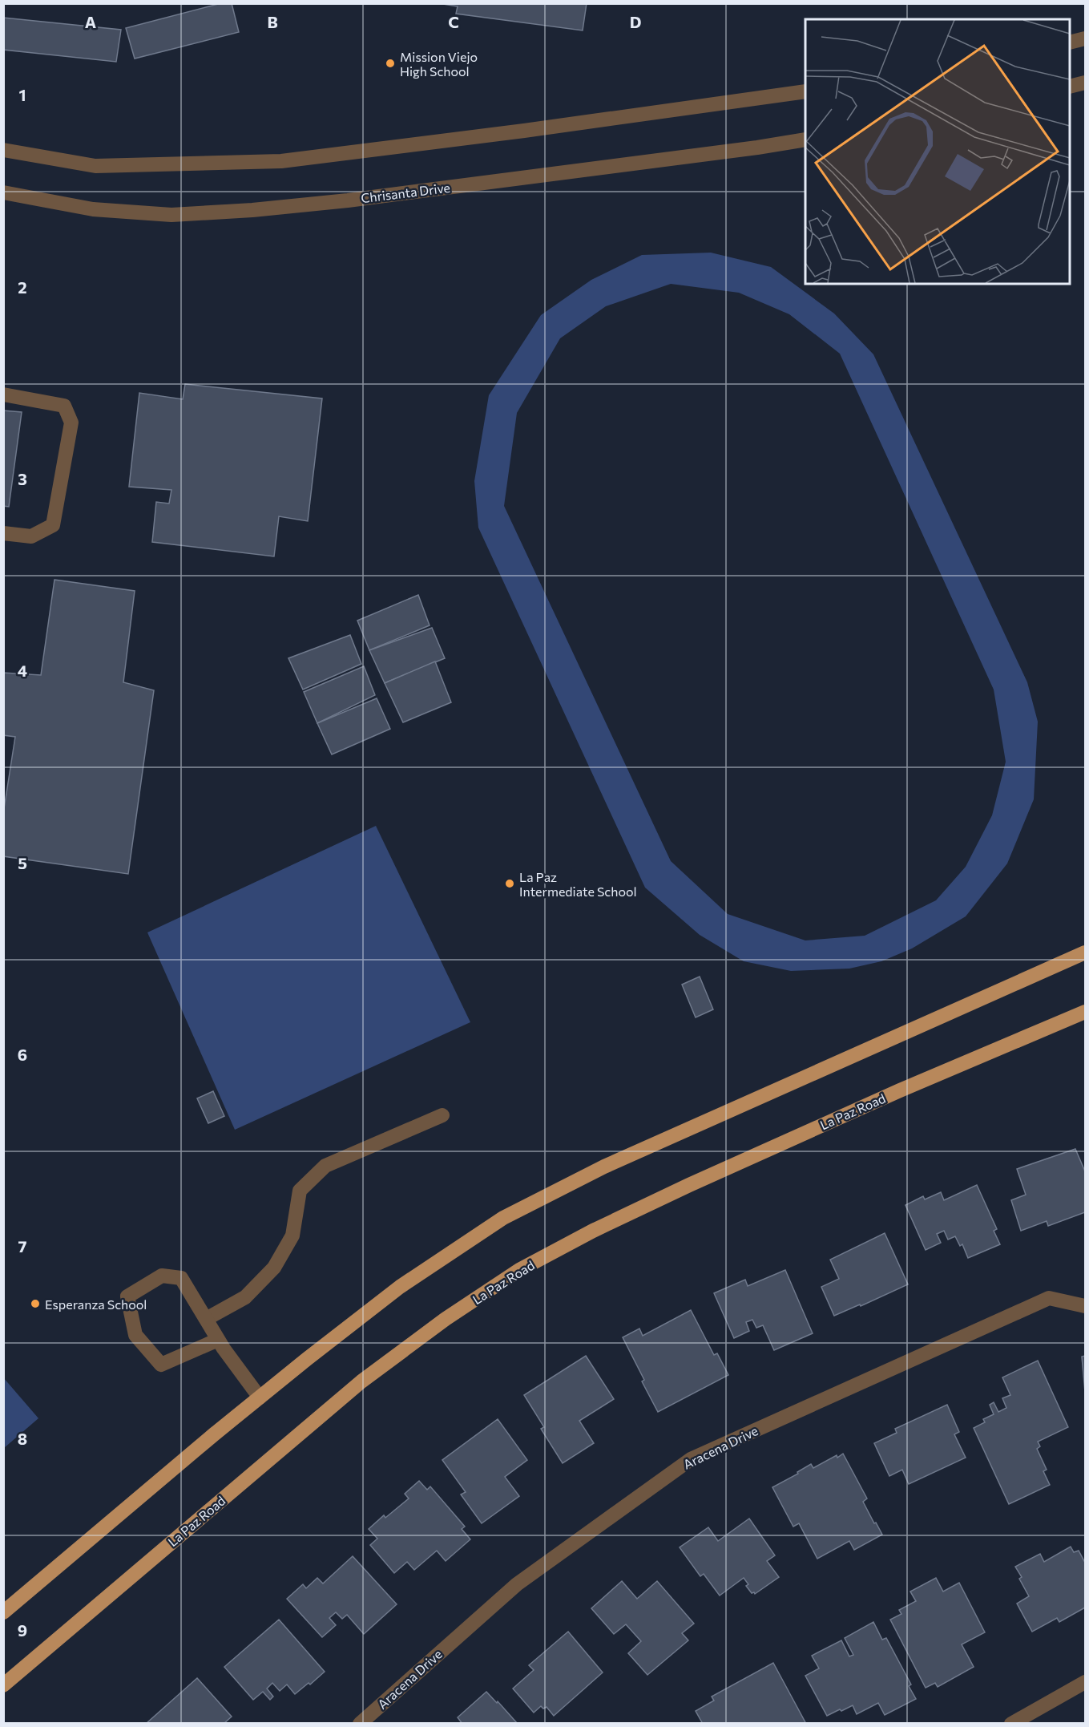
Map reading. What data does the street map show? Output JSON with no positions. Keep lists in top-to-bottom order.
{
  "streets": {
    "main road": ["La Paz Road"],
    "street": ["Chrisanta Drive", "Aracena Drive"]
  },
  "places": ["Mission Viejo High School", "La Paz Intermediate School", "Esperanza School"],
  "grid": {
    "columns": [
      "A",
      "B",
      "C",
      "D"
    ],
    "rows": [
      "1",
      "2",
      "3",
      "4",
      "5",
      "6",
      "7",
      "8",
      "9"
    ]
  }
}
